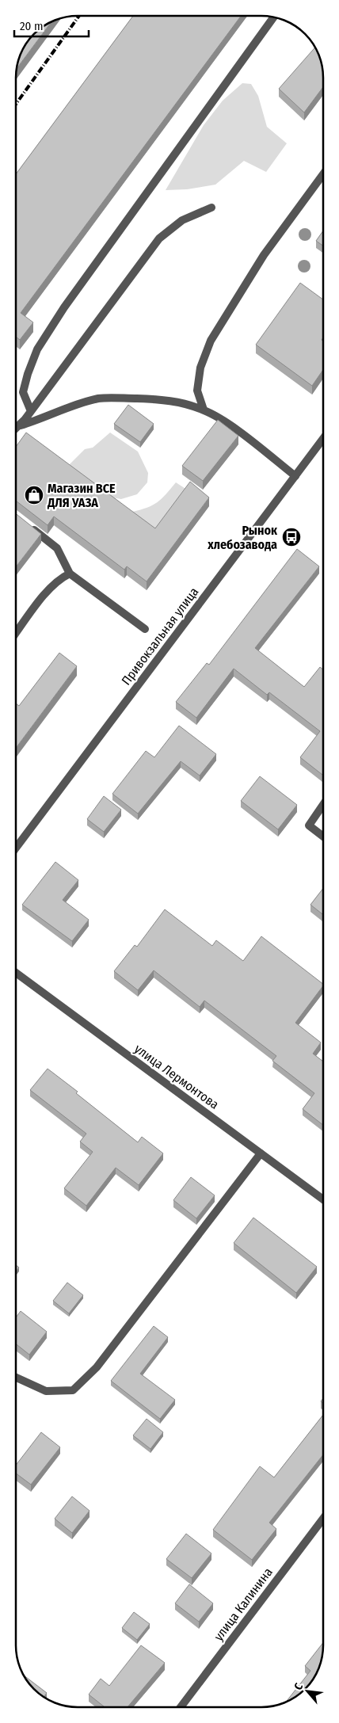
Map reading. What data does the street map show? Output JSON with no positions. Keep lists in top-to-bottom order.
{
  "streets": {
    "street": ["Привокзальная улица", "улица Лермонтова", "улица Калинина"]
  },
  "places": {
    "shop": ["Магазин ВСЕ ДЛЯ УАЗА"],
    "bus stop": ["Рынок хлебозавода"]
  },
  "scale_bar": "20 m",
  "north": "top left"
}
